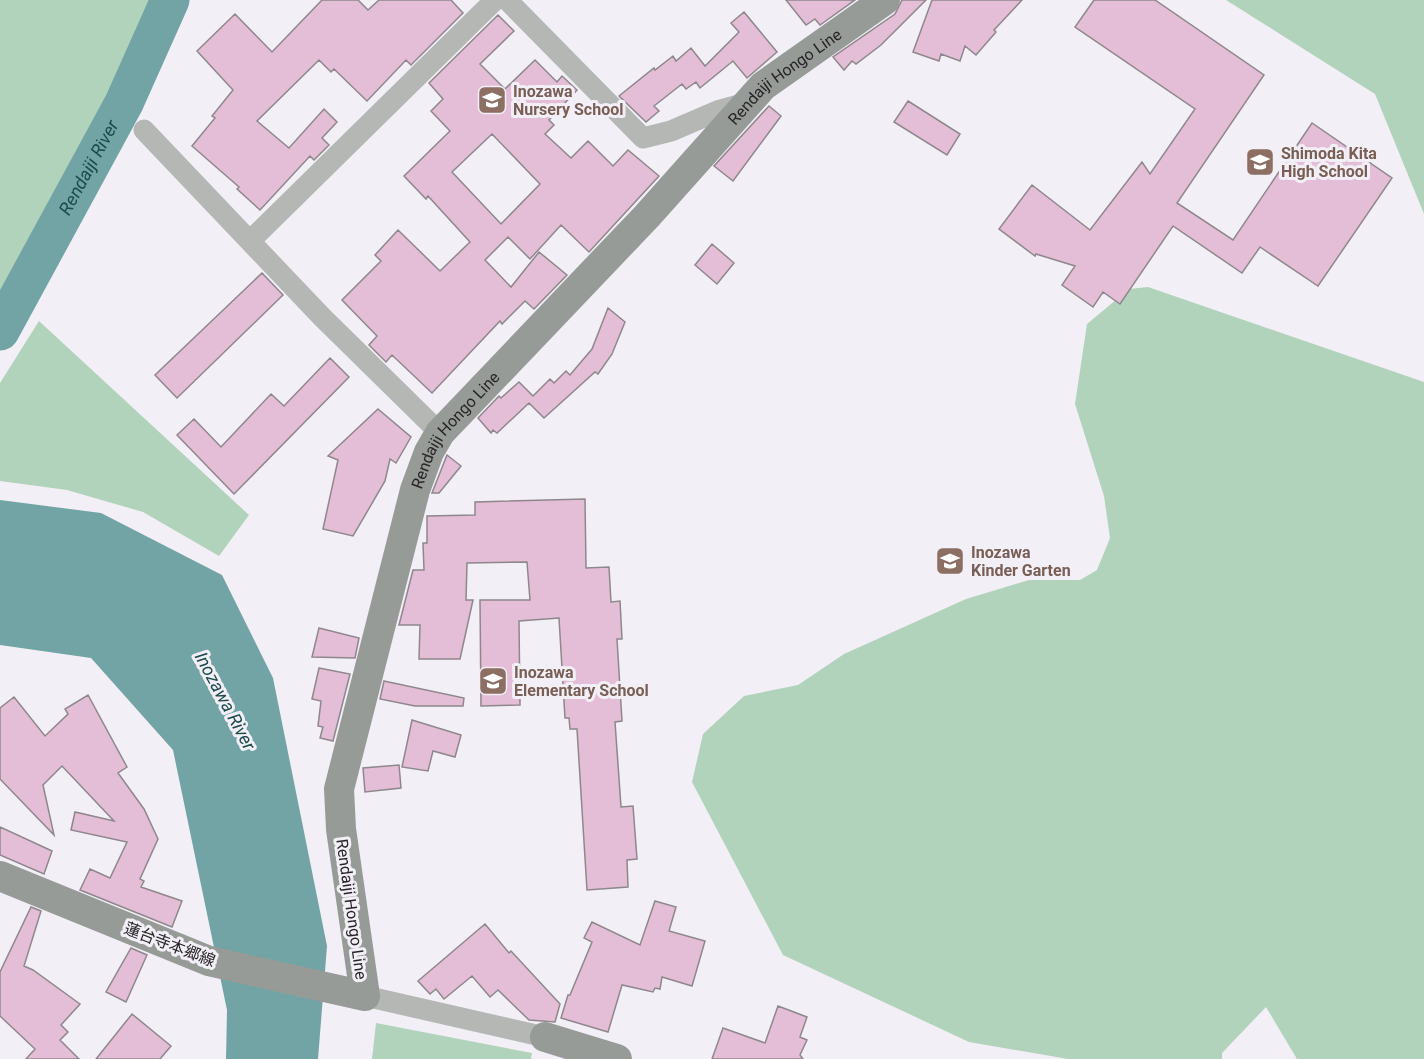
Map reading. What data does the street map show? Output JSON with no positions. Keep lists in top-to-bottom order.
{
  "streets": {
    "main road": ["Rendaiji Hongo Line", "蓮台寺本郷線"]
  },
  "crossings": [
    ["Rendaiji Hongo Line", "蓮台寺本郷線"]
  ],
  "water": ["Rendaiji River", "Inozawa River"],
  "places": {
    "school or university": [
      "Inozawa Nursery School",
      "Shimoda Kita High School",
      "Inozawa Kinder Garten",
      "Inozawa Elementary School"
    ]
  }
}
